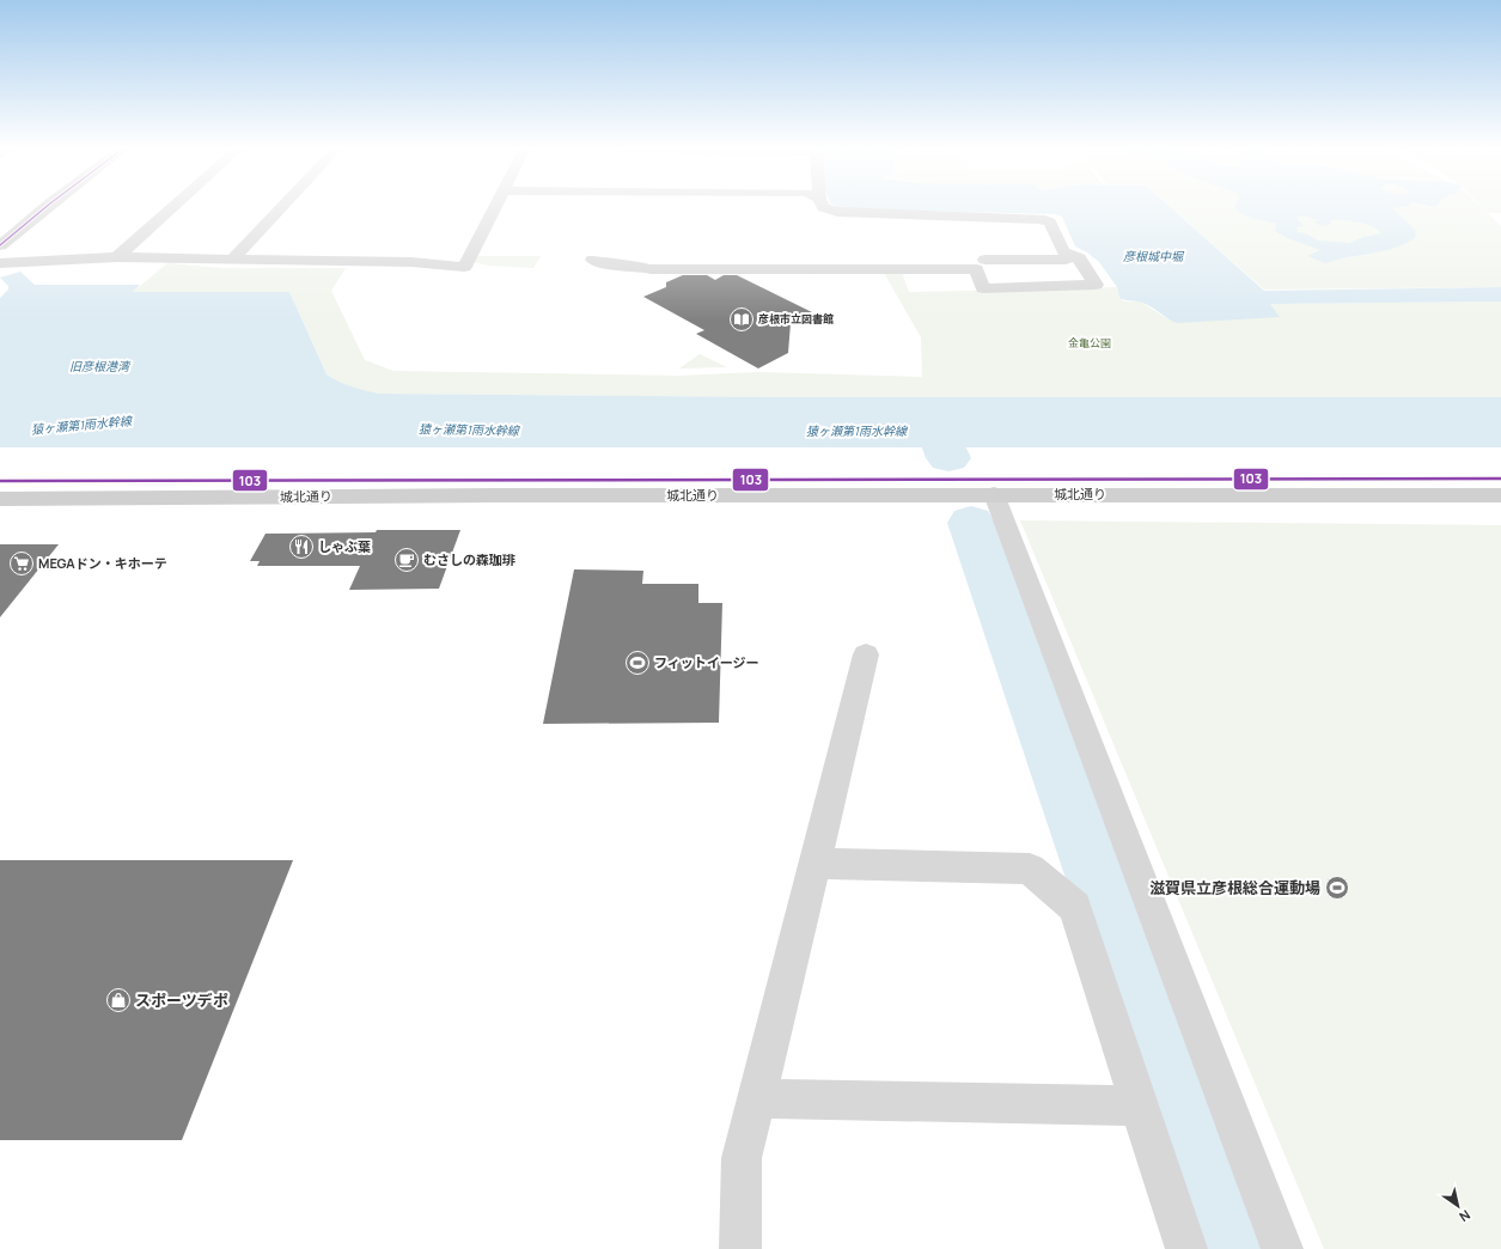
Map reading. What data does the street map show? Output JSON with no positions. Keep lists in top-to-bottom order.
{
  "streets": {
    "main road": ["城北通り"]
  },
  "water": ["彦根城中堀", "旧彦根港湾", "猿ヶ瀬第1雨水幹線"],
  "parks": ["金亀公園"],
  "places": {
    "library": ["彦根市立図書館"],
    "restaurant": ["しゃぶ葉"],
    "cafe": ["むさしの森珈琲"],
    "supermarket": ["MEGAドン・キホーテ"],
    "sports": ["フィットイージー", "滋賀県立彦根総合運動場"],
    "shop": ["スポーツデポ"]
  },
  "lines": ["transit line 103"],
  "north": "bottom right"
}
